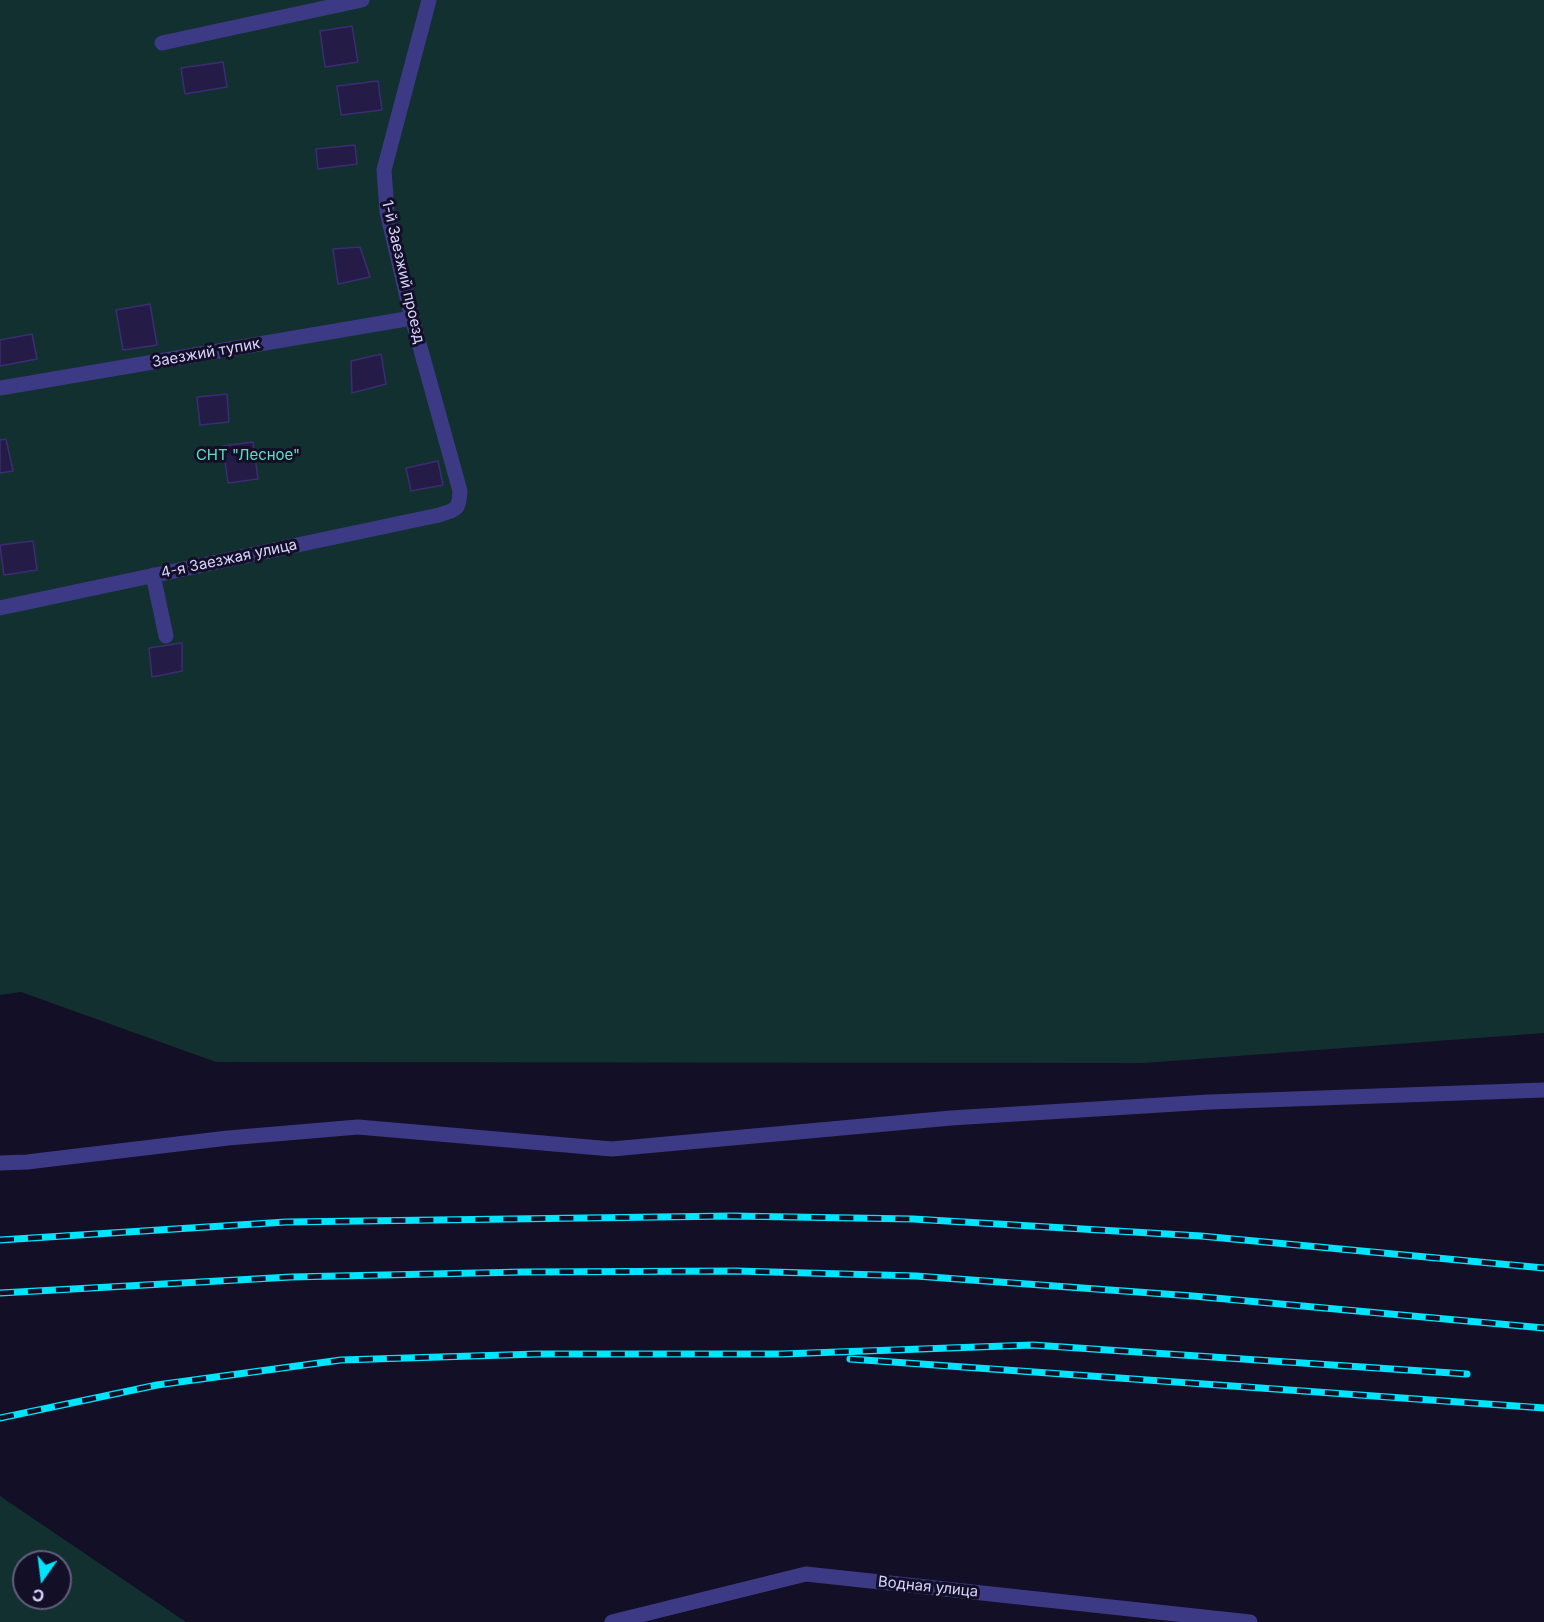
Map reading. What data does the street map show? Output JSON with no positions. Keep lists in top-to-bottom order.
{
  "streets": {
    "street": [
      "1-й Заезжий проезд",
      "Заезжий тупик",
      "4-я Заезжая улица",
      "Водная улица"
    ]
  },
  "crossings": [
    ["1-й Заезжий проезд", "Заезжий тупик"],
    ["1-й Заезжий проезд", "4-я Заезжая улица"]
  ],
  "parks": ["СНТ \"Лесное\""],
  "north": "bottom"
}
